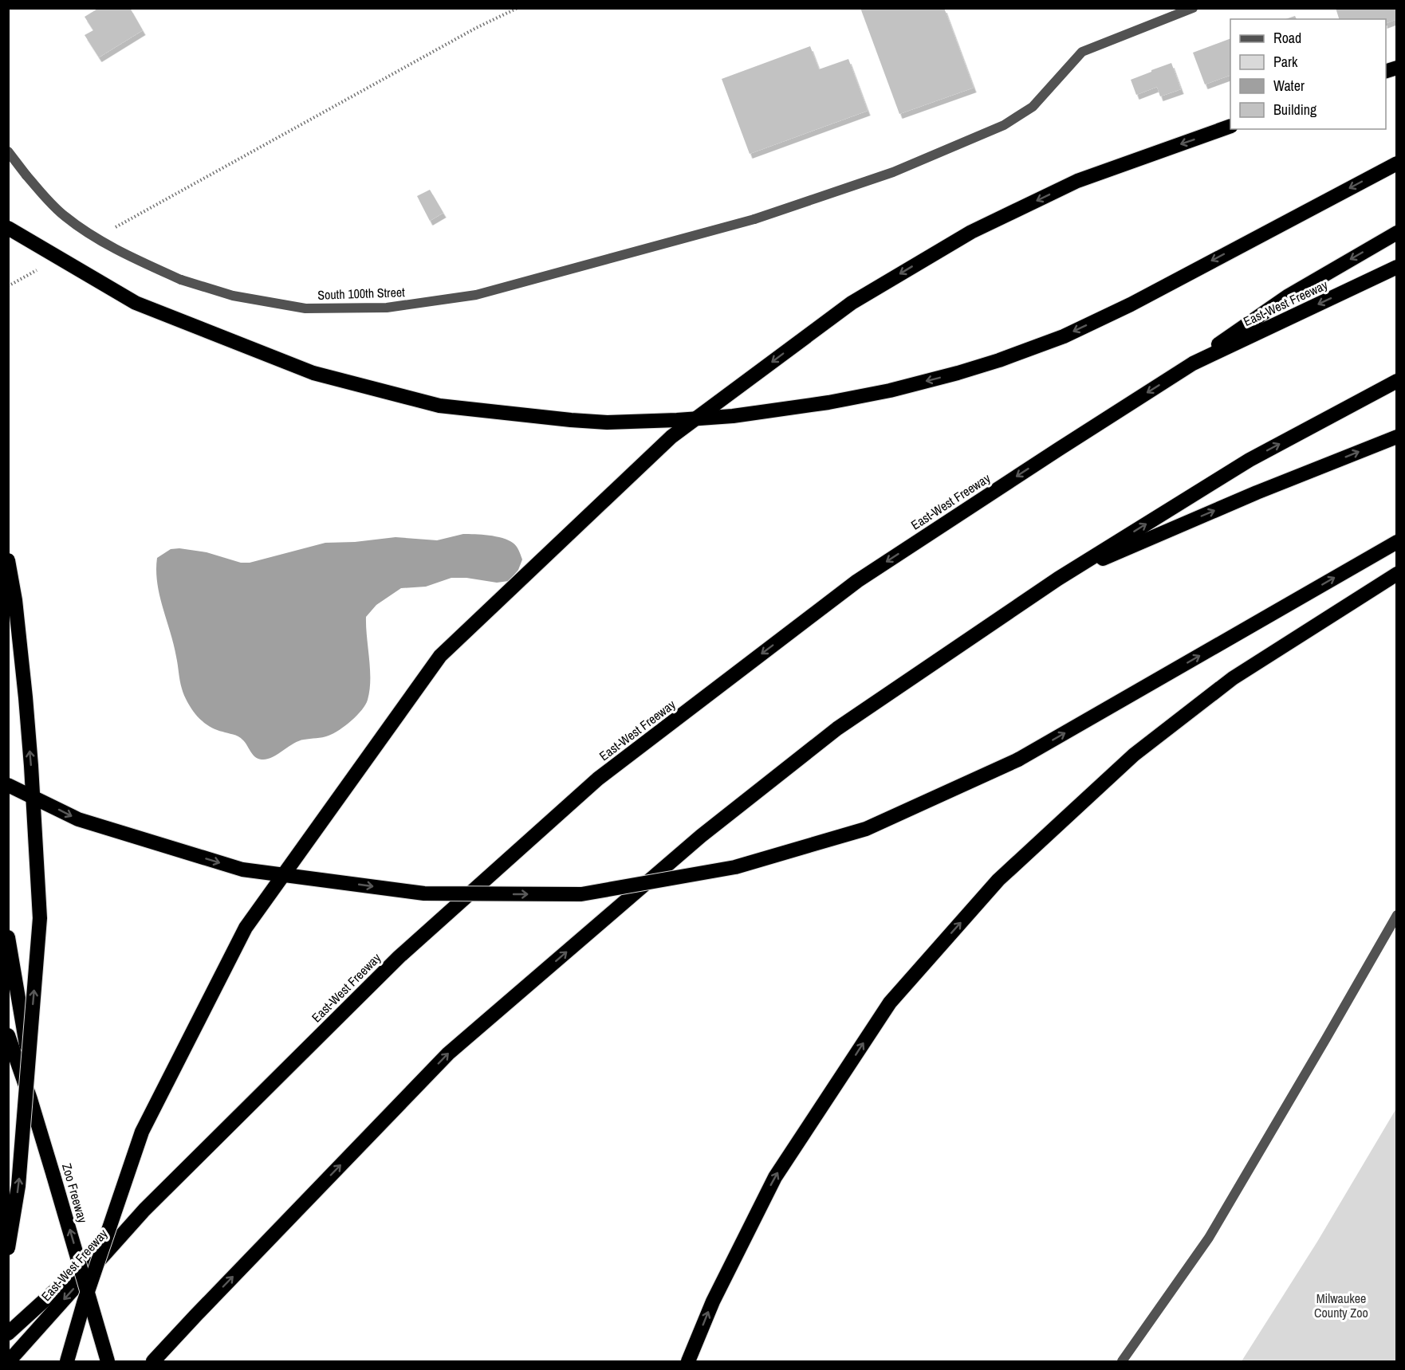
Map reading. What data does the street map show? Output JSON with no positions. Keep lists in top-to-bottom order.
{
  "streets": {
    "highway": ["East-West Freeway", "Zoo Freeway"],
    "street": ["South 100th Street"]
  },
  "parks": ["Milwaukee County Zoo"],
  "legend": [
    "Road",
    "Park",
    "Water",
    "Building"
  ]
}
